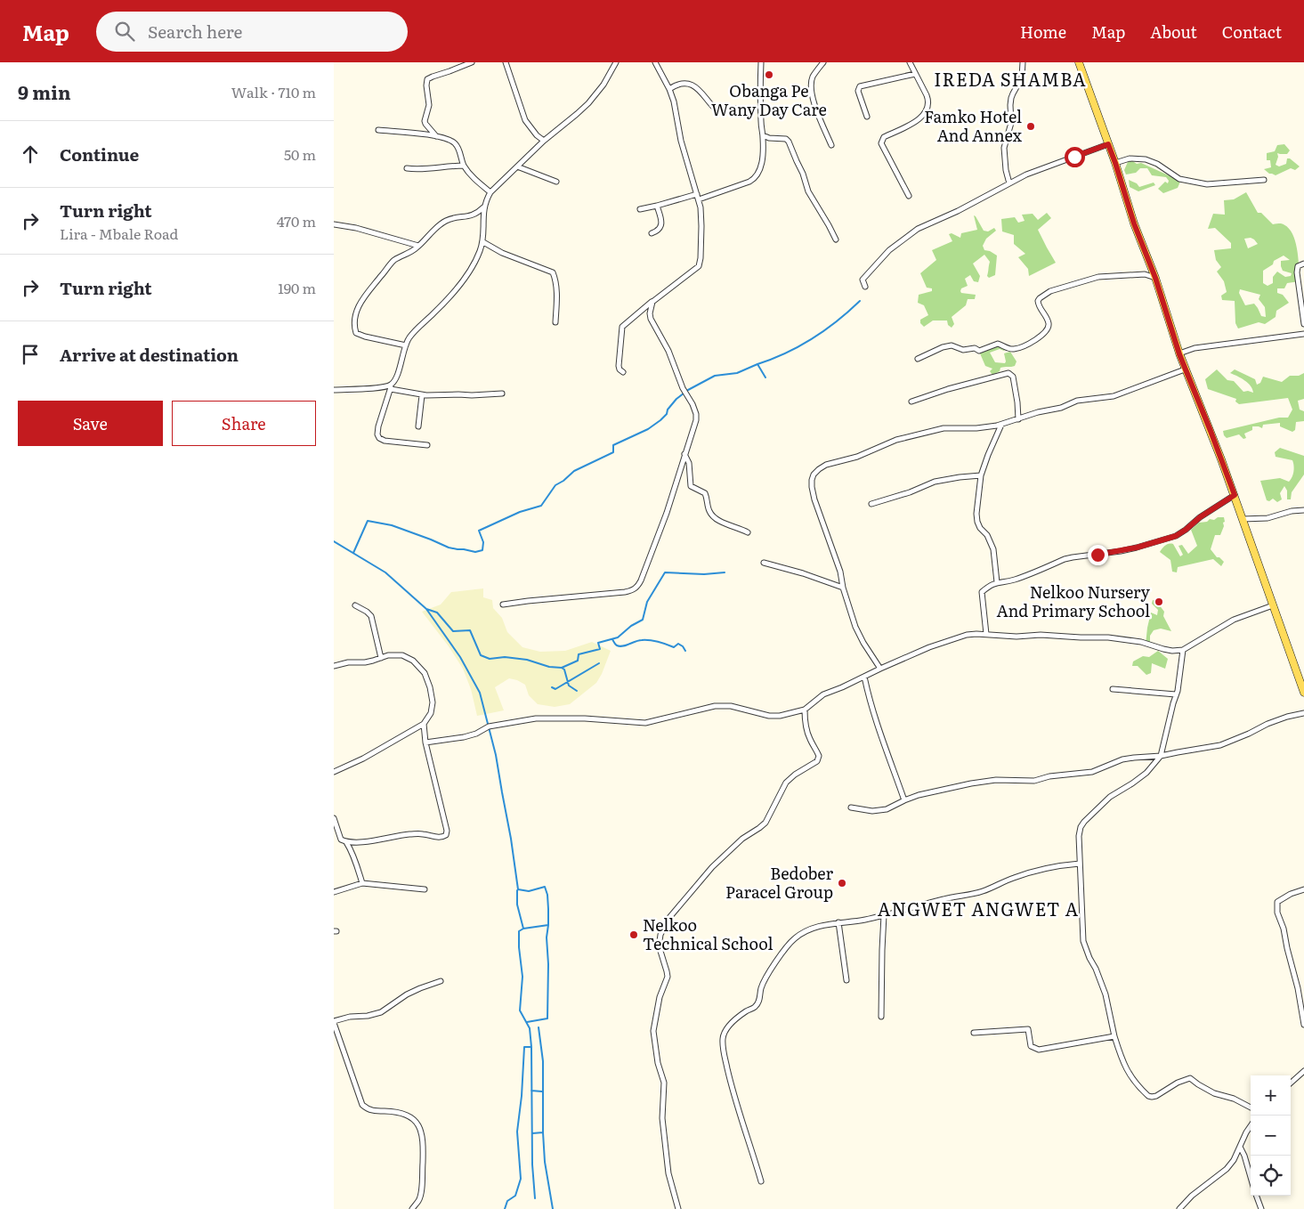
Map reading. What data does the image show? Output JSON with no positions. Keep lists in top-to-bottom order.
{
  "districts": ["IREDA SHAMBA", "ANGWET ANGWET A"],
  "places": [
    "Obanga Pe Wany Day Care",
    "Famko Hotel And Annex",
    "Nelkoo Nursery And Primary School",
    "Bedober Paracel Group",
    "Nelkoo Technical School"
  ],
  "page": {
    "header": "Map",
    "search": "Search here",
    "nav": [
      "Home",
      "Map",
      "About",
      "Contact"
    ],
    "heading": ["9 min", "Walk · 710 m"],
    "list": [
      ["Continue", "50 m"],
      ["Turn right", "Lira - Mbale Road", "470 m"],
      ["Turn right", "190 m"],
      "Arrive at destination"
    ],
    "buttons": ["Save", "Share"],
    "map_buttons": ["+", "−"]
  }
}
